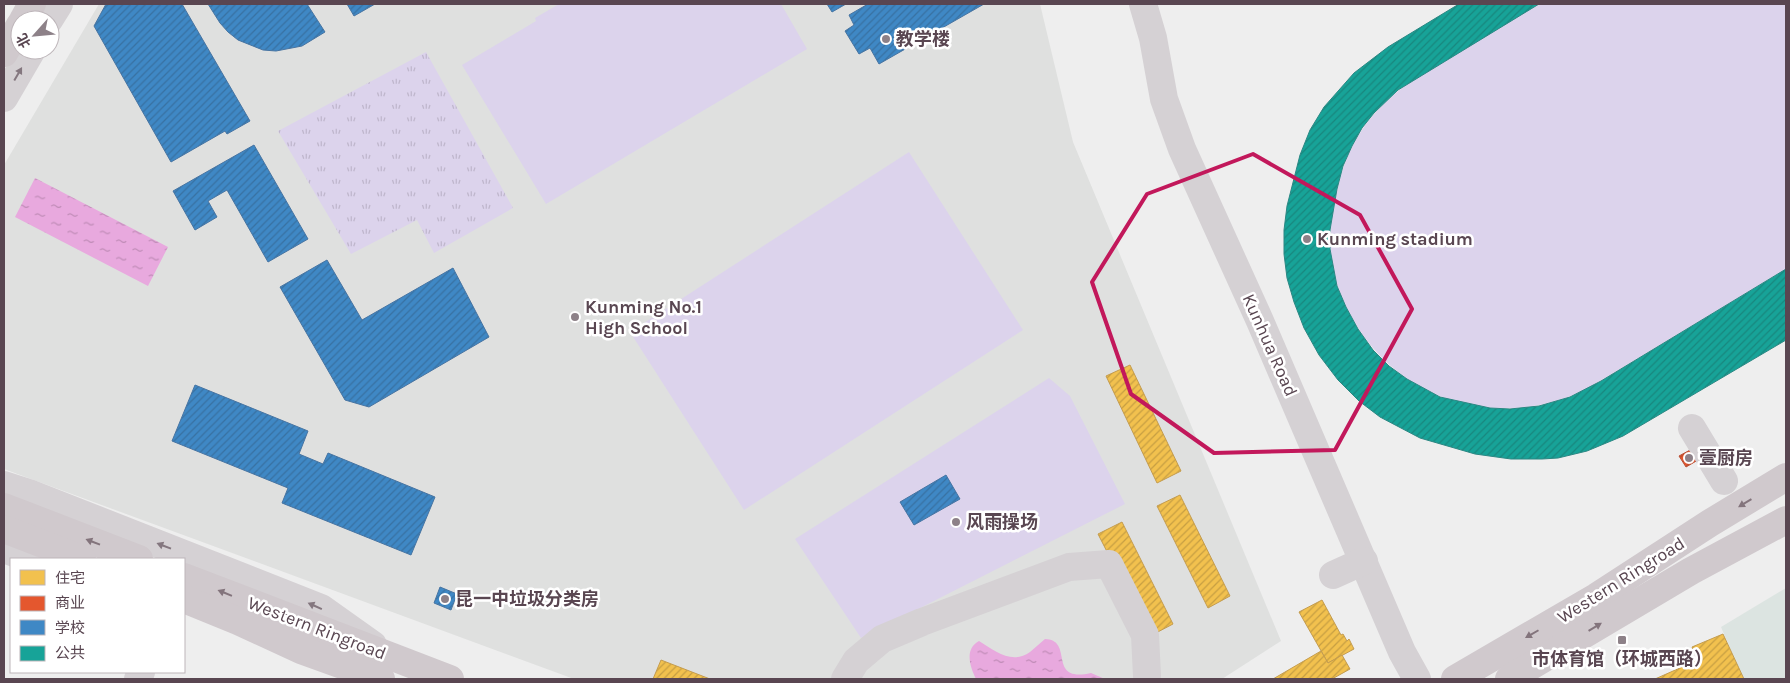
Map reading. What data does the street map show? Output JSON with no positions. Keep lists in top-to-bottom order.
{
  "streets": {
    "main road": ["Western Ringroad"],
    "street": ["Kunhua Road"]
  },
  "places": {
    "other": [
      "教学楼",
      "Kunming stadium",
      "Kunming No.1 High School",
      "壹厨房",
      "风雨操场",
      "昆一中垃圾分类房"
    ],
    "transit": ["市体育馆（环城西路）"]
  },
  "legend": [
    "住宅",
    "商业",
    "学校",
    "公共"
  ],
  "north": "bottom left"
}
